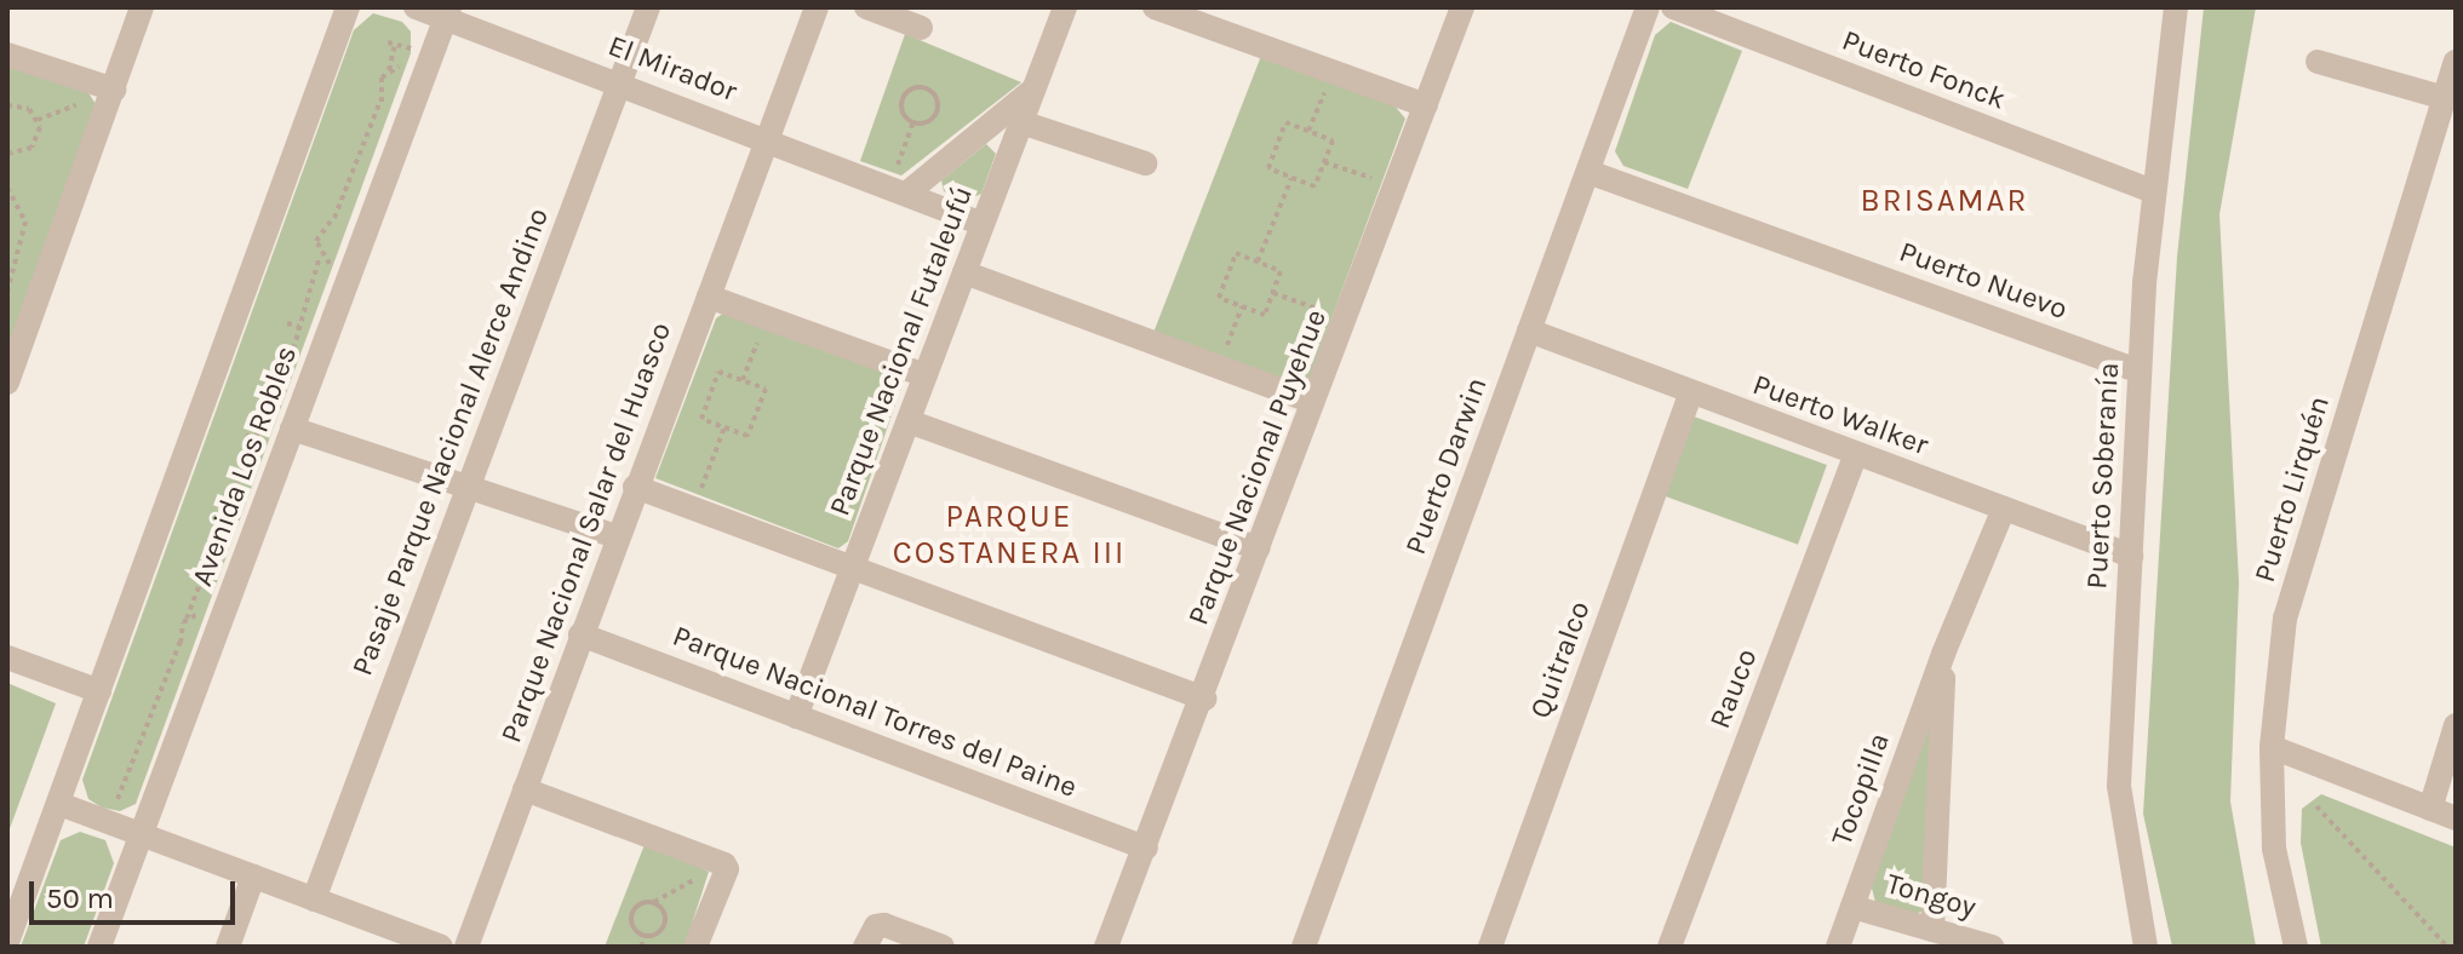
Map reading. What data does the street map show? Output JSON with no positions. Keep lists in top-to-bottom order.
{
  "streets": {
    "street": [
      "El Mirador",
      "Puerto Fonck",
      "Puerto Nuevo",
      "Parque Nacional Futaleufú",
      "Puerto Walker",
      "Pasaje Parque Nacional Alerce Andino",
      "Avenida Los Robles",
      "Puerto Darwin",
      "Parque Nacional Puyehue",
      "Puerto Soberanía",
      "Puerto Lirquén",
      "Parque Nacional Salar del Huasco",
      "Quitralco",
      "Rauco",
      "Parque Nacional Torres del Paine",
      "Tocopilla",
      "Tongoy"
    ]
  },
  "crossings": [
    ["El Mirador", "Parque Nacional Futaleufú"],
    ["El Mirador", "Pasaje Parque Nacional Alerce Andino"],
    ["El Mirador", "Avenida Los Robles"],
    ["El Mirador", "Parque Nacional Salar del Huasco"],
    ["Puerto Fonck", "Puerto Soberanía"],
    ["Puerto Nuevo", "Puerto Darwin"],
    ["Puerto Nuevo", "Puerto Soberanía"],
    ["Parque Nacional Futaleufú", "Parque Nacional Torres del Paine"],
    ["Puerto Walker", "Puerto Darwin"],
    ["Puerto Walker", "Puerto Soberanía"],
    ["Puerto Walker", "Quitralco"],
    ["Puerto Walker", "Rauco"],
    ["Puerto Walker", "Tocopilla"],
    ["Parque Nacional Puyehue", "Parque Nacional Torres del Paine"],
    ["Parque Nacional Salar del Huasco", "Parque Nacional Torres del Paine"],
    ["Tocopilla", "Tongoy"]
  ],
  "districts": ["BRISAMAR", "PARQUE COSTANERA III"],
  "scale_bar": "50 m"
}
